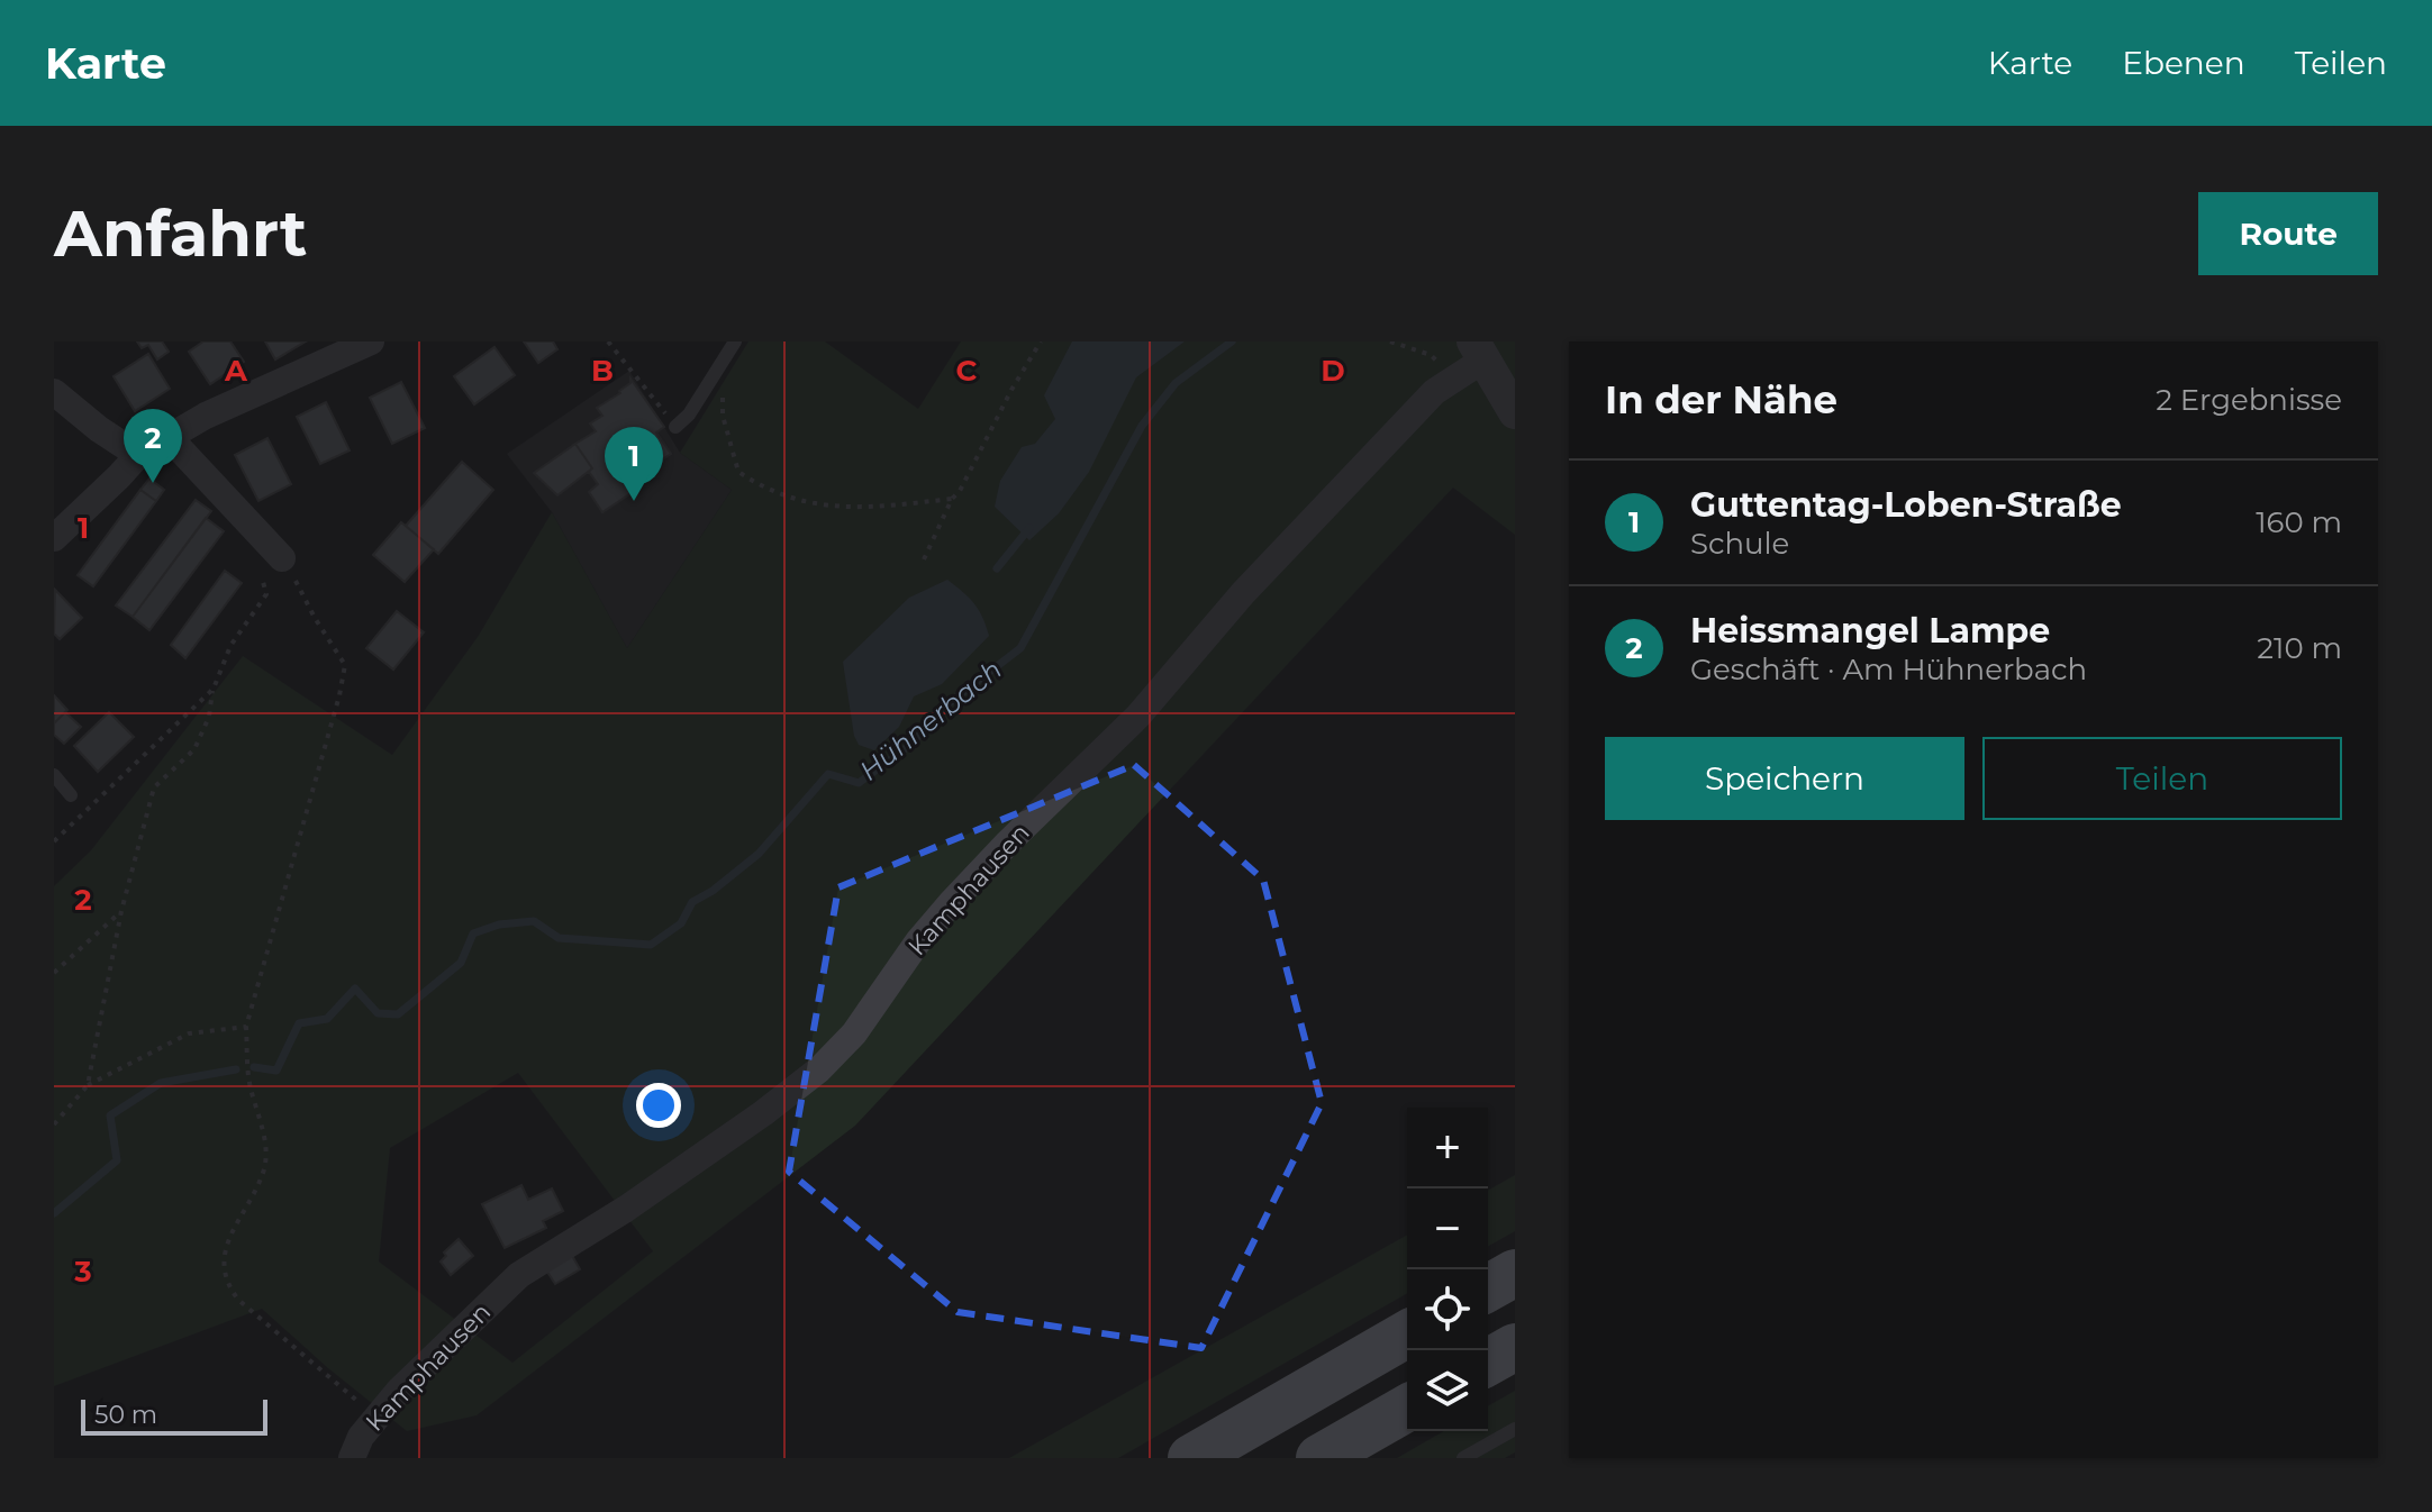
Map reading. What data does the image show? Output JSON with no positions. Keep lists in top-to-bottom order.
{
  "streets": {
    "street": ["Kamphausen"]
  },
  "water": ["Hühnerbach"],
  "scale_bar": "50 m",
  "page": {
    "header": "Karte",
    "nav": ["Karte", "Ebenen", "Teilen"],
    "buttons": [
      "Route",
      ["Speichern", "Teilen"]
    ],
    "title": "Anfahrt",
    "heading": ["In der Nähe", "2 Ergebnisse"],
    "pins": ["2", "1"],
    "list": [
      {
        "mark": "1",
        "name": "Guttentag-Loben-Straße",
        "note": "Schule",
        "value": "160 m"
      },
      {
        "mark": "2",
        "name": "Heissmangel Lampe",
        "note": "Geschäft · Am Hühnerbach",
        "value": "210 m"
      }
    ],
    "map_buttons": ["+", "−"],
    "scale": "50 m"
  },
  "grid": {
    "columns": [
      "A",
      "B",
      "C",
      "D"
    ],
    "rows": ["1", "2", "3"]
  }
}
